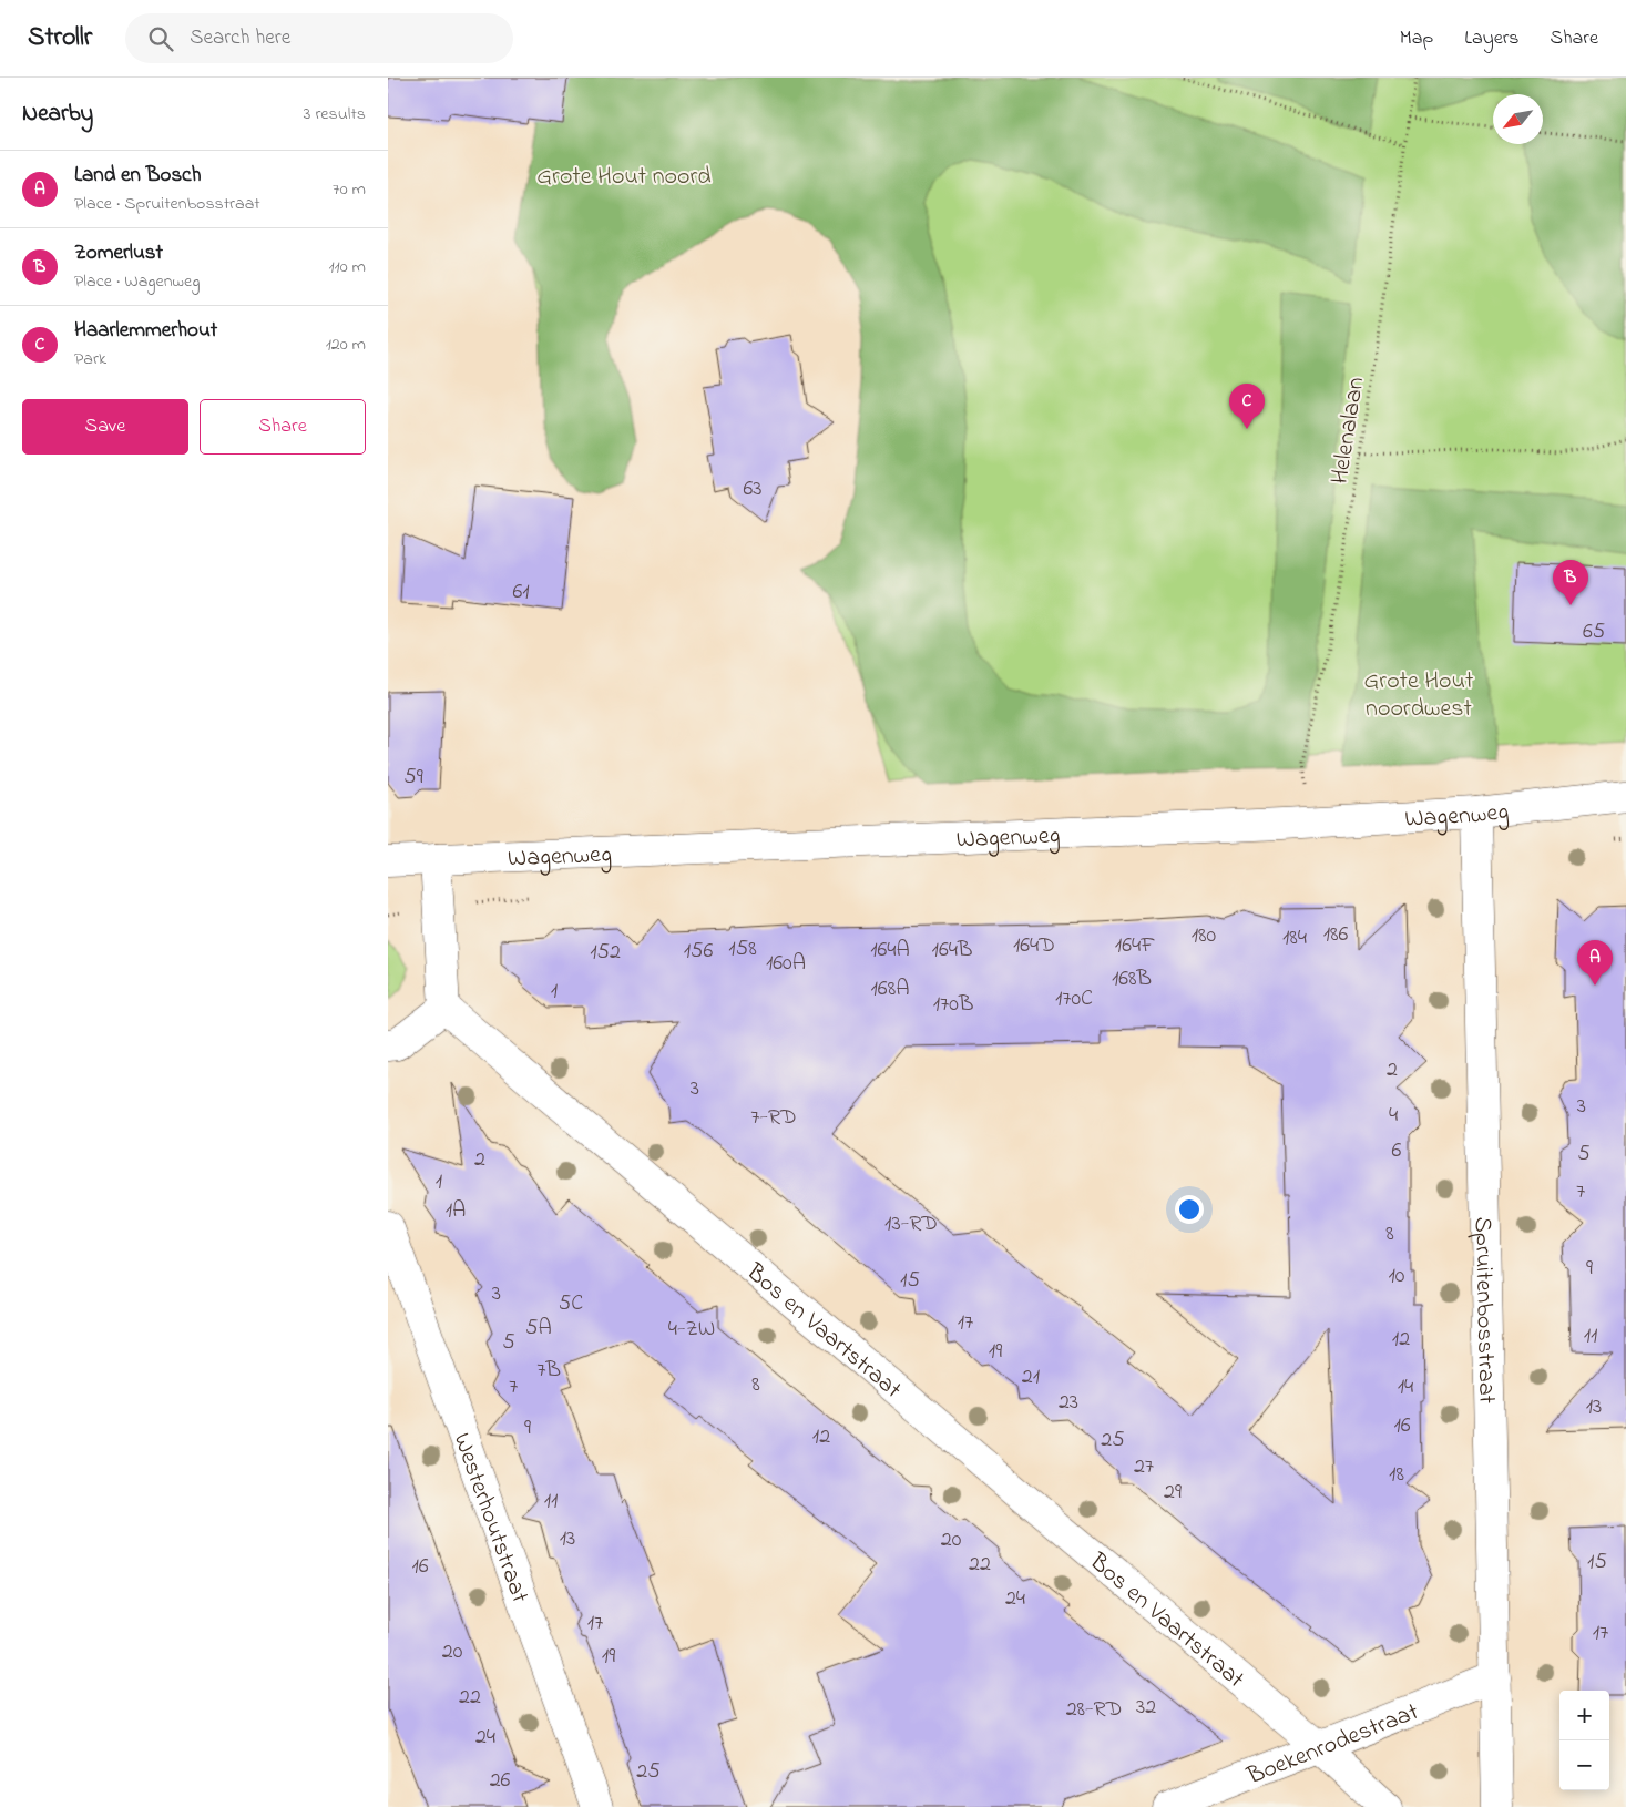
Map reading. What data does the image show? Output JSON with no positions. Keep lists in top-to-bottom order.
{
  "streets": {
    "street": [
      "Wagenweg",
      "Spruitenbosstraat",
      "Bos en Vaartstraat",
      "Westerhoutstraat",
      "Boekenrodestraat"
    ],
    "path": ["Helenalaan"]
  },
  "crossings": [
    ["Wagenweg", "Spruitenbosstraat"],
    ["Spruitenbosstraat", "Boekenrodestraat"],
    ["Bos en Vaartstraat", "Boekenrodestraat"]
  ],
  "parks": ["Grote Hout noord", "Grote Hout noordwest"],
  "house_numbers": [
    "63",
    "61",
    "65",
    "59",
    "186",
    "180",
    "184",
    "164D",
    "164F",
    "158",
    "164A",
    "164B",
    "156",
    "152",
    "160A",
    "168B",
    "168A",
    "1",
    "170C",
    "170B",
    "2",
    "3",
    "3",
    "4",
    "7-RD",
    "6",
    "5",
    "2",
    "1",
    "7",
    "1A",
    "13-RD",
    "8",
    "9",
    "10",
    "15",
    "3",
    "5C",
    "17",
    "5A",
    "4-ZW",
    "11",
    "12",
    "5",
    "19",
    "7B",
    "21",
    "8",
    "7",
    "14",
    "23",
    "13",
    "16",
    "9",
    "12",
    "25",
    "27",
    "18",
    "29",
    "11",
    "13",
    "20",
    "15",
    "22",
    "16",
    "24",
    "17",
    "17",
    "20",
    "19",
    "22",
    "32",
    "28-RD",
    "24",
    "25",
    "26"
  ],
  "north": "bottom left",
  "page": {
    "header": "Strollr",
    "search": "Search here",
    "nav": ["Map", "Layers", "Share"],
    "heading": ["Nearby", "3 results"],
    "list": [
      {
        "mark": "A",
        "name": "Land en Bosch",
        "note": "Place · Spruitenbosstraat",
        "value": "70 m"
      },
      {
        "mark": "B",
        "name": "Zomerlust",
        "note": "Place · Wagenweg",
        "value": "110 m"
      },
      {
        "mark": "C",
        "name": "Haarlemmerhout",
        "note": "Park",
        "value": "120 m"
      }
    ],
    "buttons": ["Save", "Share"],
    "pins": ["C", "B", "A"],
    "map_buttons": ["+", "−"]
  }
}
